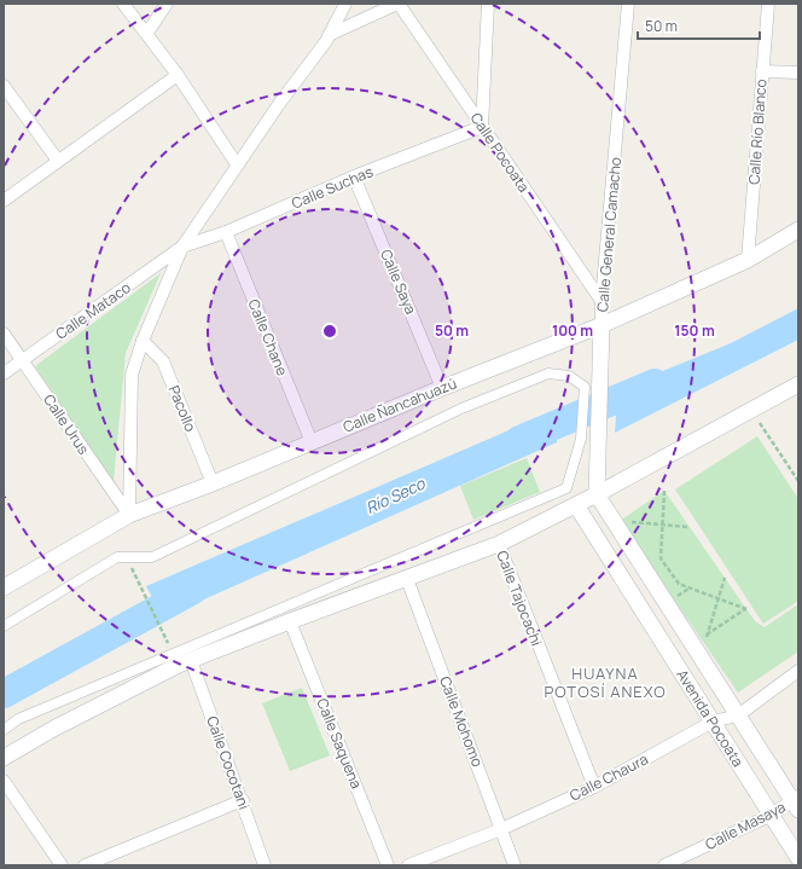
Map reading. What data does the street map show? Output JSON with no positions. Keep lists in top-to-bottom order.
{
  "streets": {
    "street": [
      "Calle Río Blanco",
      "Calle Pocoata",
      "Calle Suchas",
      "Calle General Camacho",
      "Calle Saya",
      "Calle Mataco",
      "Calle Chane",
      "Calle Ñancahuazú",
      "Pacollo",
      "Calle Urus",
      "Calle Tajocachi",
      "Avenida Pocoata",
      "Calle Mohomo",
      "Calle Saquena",
      "Calle Cocotani",
      "Calle Chaura",
      "Calle Masaya"
    ]
  },
  "crossings": [
    ["Calle Río Blanco", "Calle Ñancahuazú"],
    ["Calle Pocoata", "Calle Suchas"],
    ["Calle Pocoata", "Calle General Camacho"],
    ["Calle Suchas", "Calle Saya"],
    ["Calle Suchas", "Calle Mataco"],
    ["Calle Suchas", "Calle Chane"],
    ["Calle General Camacho", "Calle Ñancahuazú"],
    ["Calle General Camacho", "Avenida Pocoata"],
    ["Calle Saya", "Calle Ñancahuazú"],
    ["Calle Mataco", "Calle Urus"],
    ["Calle Chane", "Calle Ñancahuazú"],
    ["Calle Ñancahuazú", "Pacollo"],
    ["Calle Ñancahuazú", "Calle Urus"],
    ["Calle Tajocachi", "Calle Chaura"],
    ["Avenida Pocoata", "Calle Chaura"],
    ["Avenida Pocoata", "Calle Masaya"],
    ["Calle Mohomo", "Calle Chaura"]
  ],
  "districts": ["HUAYNA POTOSÍ ANEXO"],
  "water": ["Río Seco"],
  "scale_bar": "50 m",
  "rings": ["50 m", "100 m", "150 m"]
}
